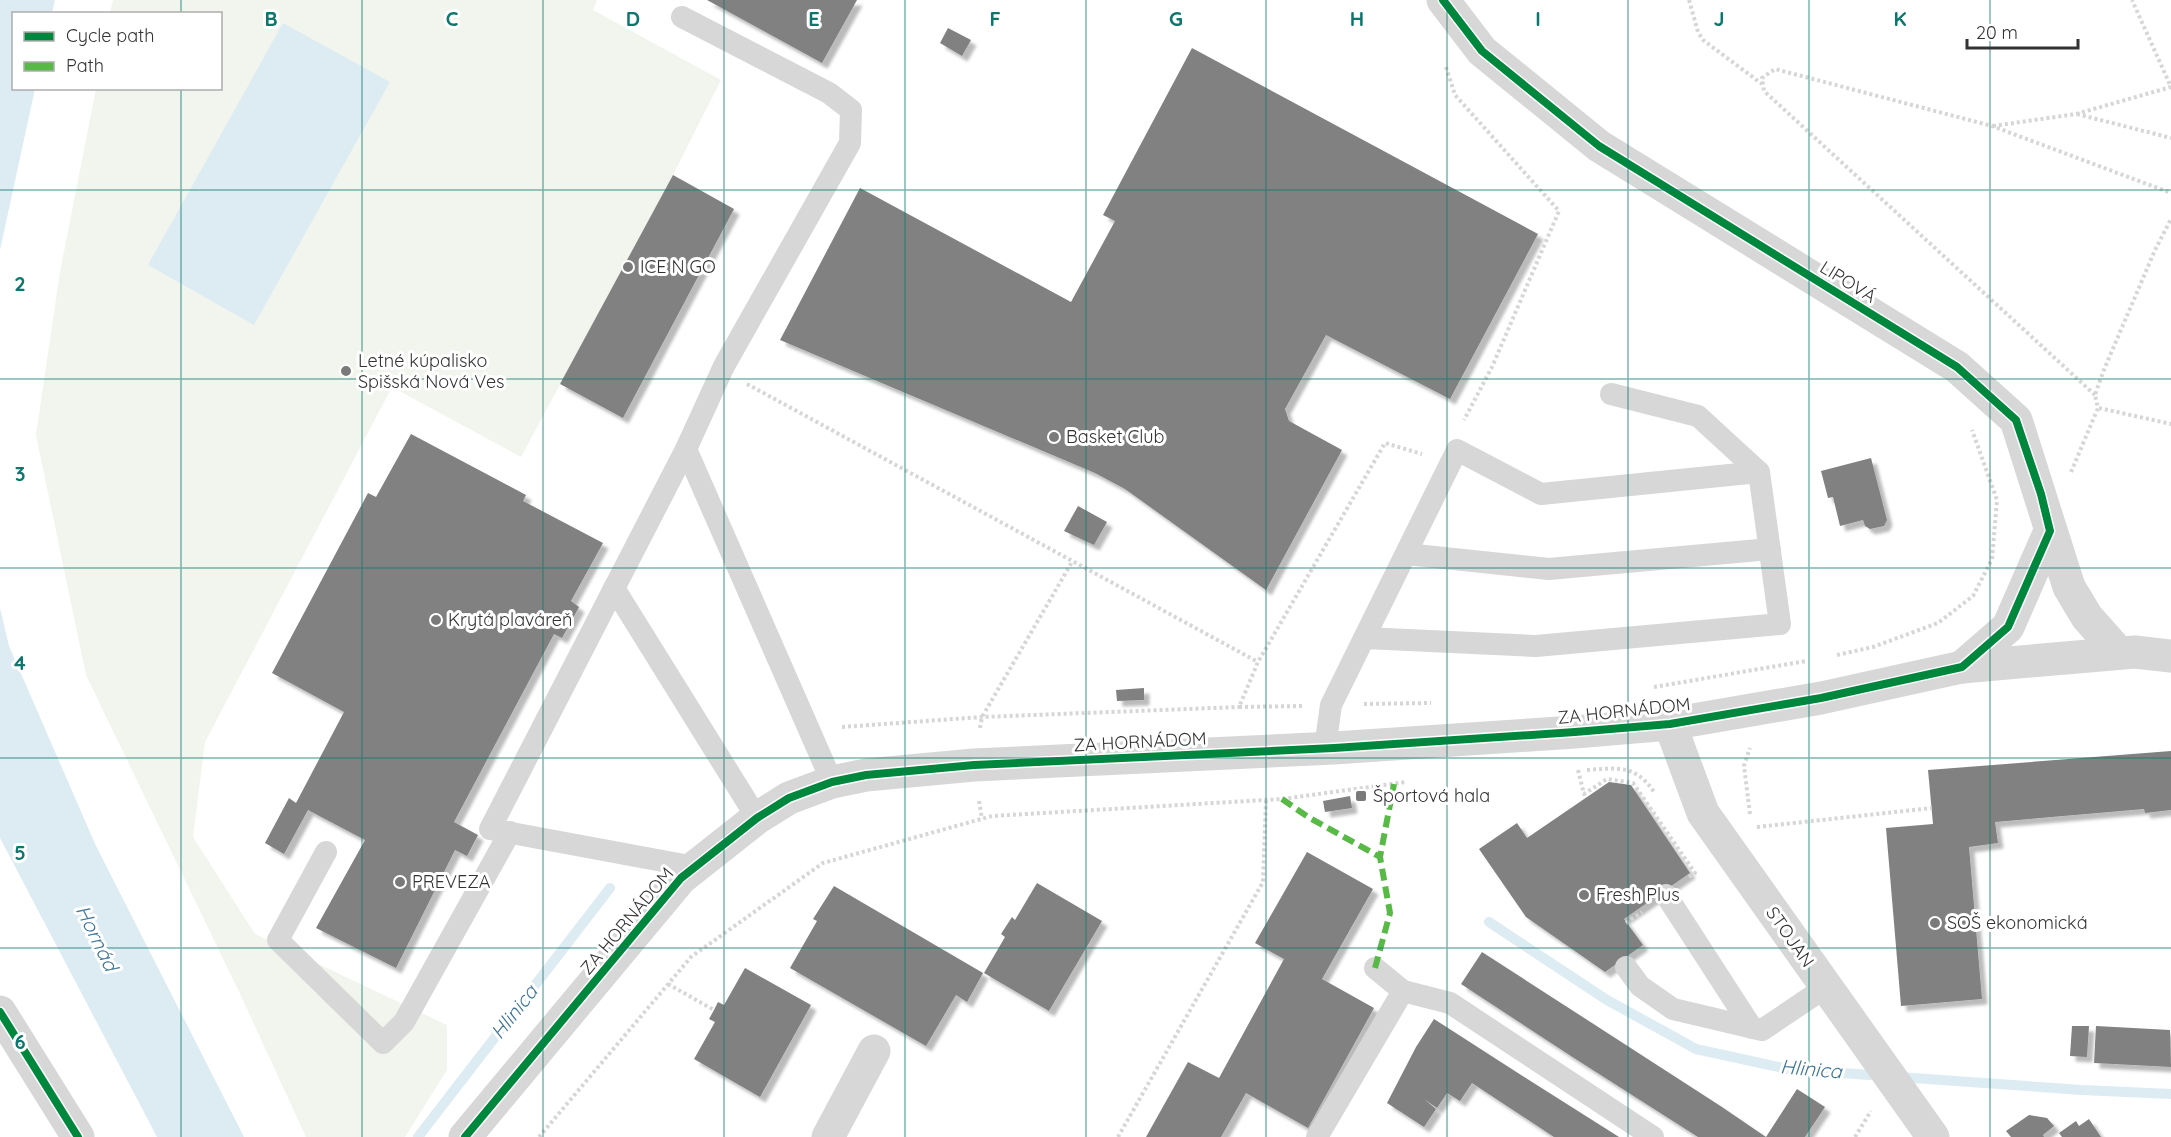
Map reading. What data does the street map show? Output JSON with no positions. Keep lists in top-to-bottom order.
{
  "streets": {
    "street": ["LIPOVÁ", "ZA HORNÁDOM", "STOJAN"]
  },
  "crossings": [
    ["LIPOVÁ", "ZA HORNÁDOM"],
    ["ZA HORNÁDOM", "STOJAN"]
  ],
  "water": ["Hornád", "Hlinica"],
  "places": {
    "other": [
      "ICE N GO",
      "Letné kúpalisko Spišská Nová Ves",
      "Basket Club",
      "Krytá plaváreň",
      "PREVEZA",
      "Fresh Plus",
      "SOŠ ekonomická"
    ],
    "transit": ["Športová hala"]
  },
  "legend": ["Cycle path", "Path"],
  "scale_bar": "20 m",
  "grid": {
    "columns": [
      "B",
      "C",
      "D",
      "E",
      "F",
      "G",
      "H",
      "I",
      "J",
      "K"
    ],
    "rows": [
      "2",
      "3",
      "4",
      "5",
      "6"
    ]
  }
}
